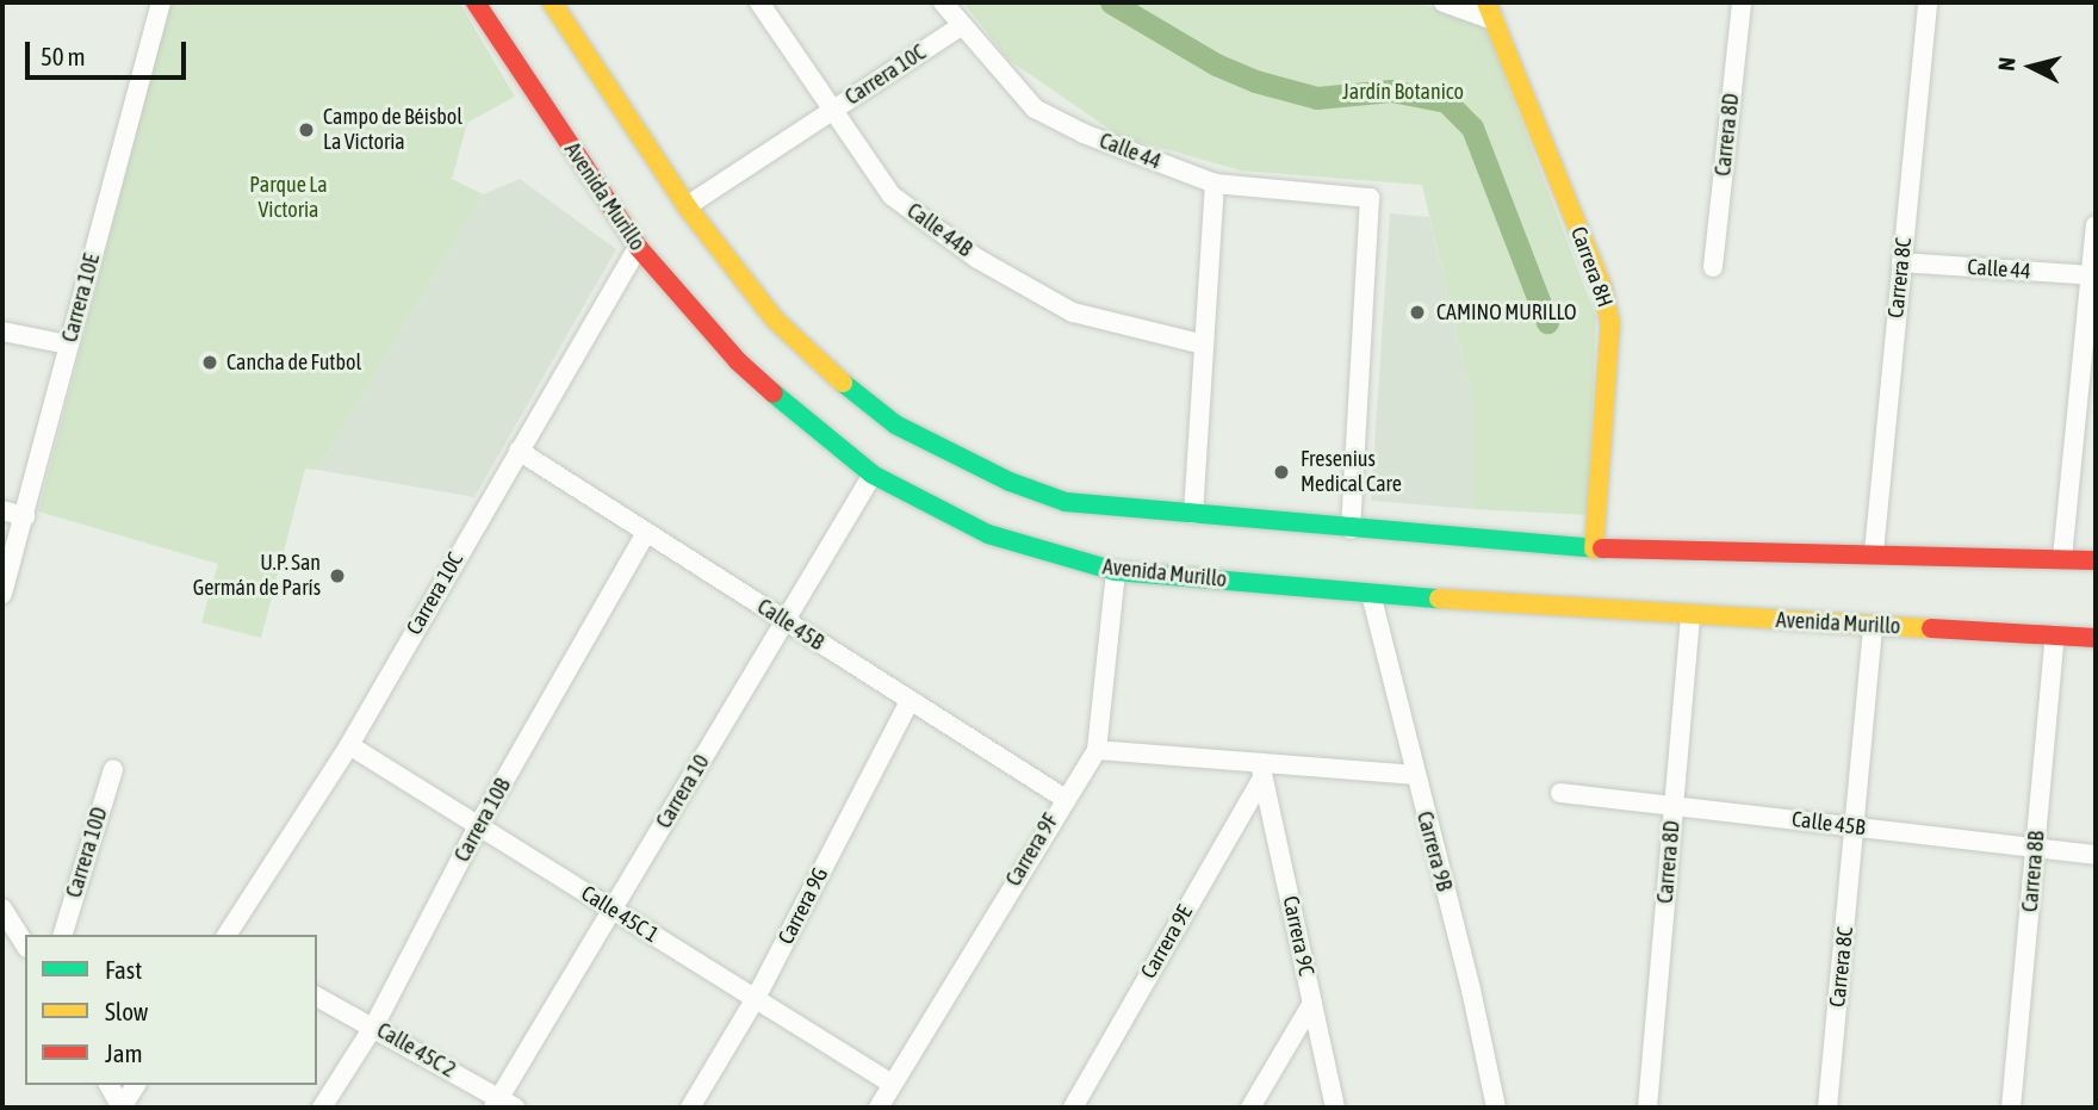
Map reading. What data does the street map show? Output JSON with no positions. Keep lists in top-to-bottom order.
{
  "streets": {
    "main road": ["Avenida Murillo", "Carrera 8H"],
    "street": [
      "Carrera 10C",
      "Carrera 8D",
      "Calle 44",
      "Calle 44B",
      "Carrera 8C",
      "Carrera 10E",
      "Calle 45B",
      "Carrera 10",
      "Carrera 10B",
      "Carrera 9F",
      "Carrera 9B",
      "Carrera 10D",
      "Carrera 8B",
      "Carrera 9G",
      "Calle 45C 1",
      "Carrera 9C",
      "Carrera 9E",
      "Calle 45C 2"
    ]
  },
  "crossings": [
    ["Carrera 10C", "Calle 44"],
    ["Carrera 10C", "Avenida Murillo"],
    ["Carrera 10C", "Calle 44B"],
    ["Carrera 10C", "Calle 45B"],
    ["Carrera 10C", "Calle 45C 1"],
    ["Carrera 8D", "Avenida Murillo"],
    ["Carrera 8D", "Calle 45B"],
    ["Calle 44", "Carrera 8C"],
    ["Avenida Murillo", "Carrera 8C"],
    ["Avenida Murillo", "Carrera 10"],
    ["Avenida Murillo", "Carrera 9F"],
    ["Avenida Murillo", "Carrera 9B"],
    ["Avenida Murillo", "Carrera 8B"],
    ["Carrera 8C", "Calle 45B"],
    ["Calle 45B", "Carrera 10"],
    ["Calle 45B", "Carrera 10B"],
    ["Calle 45B", "Carrera 9F"],
    ["Calle 45B", "Carrera 8B"],
    ["Calle 45B", "Carrera 9G"],
    ["Carrera 10", "Calle 45C 1"],
    ["Carrera 10", "Calle 45C 2"],
    ["Carrera 10B", "Calle 45C 1"],
    ["Carrera 10B", "Calle 45C 2"],
    ["Carrera 9F", "Calle 45C 1"],
    ["Carrera 9G", "Calle 45C 1"],
    ["Carrera 9C", "Carrera 9E"]
  ],
  "parks": ["Jardín Botanico", "Parque La Victoria"],
  "places": [
    "Campo de Béisbol La Victoria",
    "CAMINO MURILLO",
    "Cancha de Futbol",
    "Fresenius Medical Care",
    "U.P. San Germán de París"
  ],
  "legend": ["Fast", "Slow", "Jam"],
  "scale_bar": "50 m",
  "north": "left"
}
